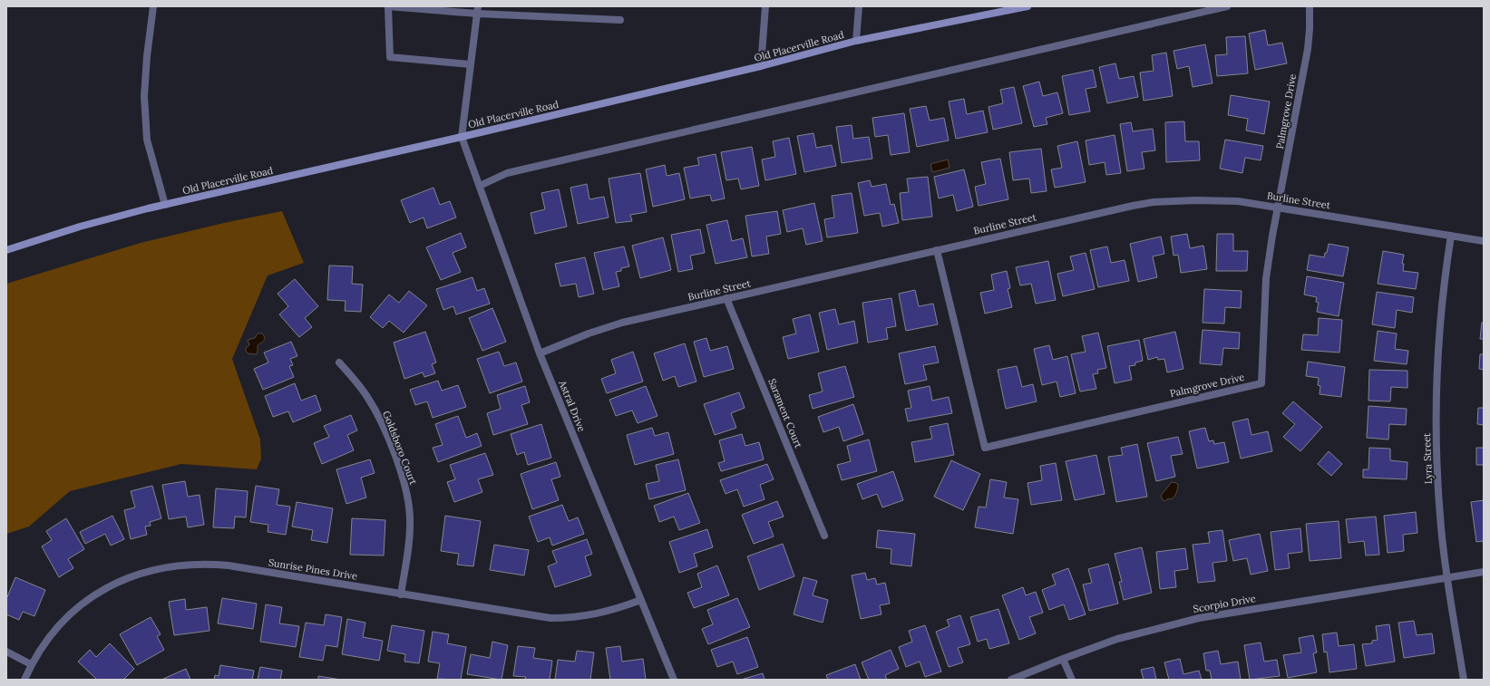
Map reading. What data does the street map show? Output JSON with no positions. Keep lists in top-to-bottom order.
{
  "streets": {
    "street": [
      "Old Placerville Road",
      "Palmgrove Drive",
      "Burline Street",
      "Astral Drive",
      "Sarament Court",
      "Goldsboro Court",
      "Lyra Street",
      "Sunrise Pines Drive",
      "Scorpio Drive"
    ]
  },
  "crossings": [
    ["Old Placerville Road", "Astral Drive"],
    ["Palmgrove Drive", "Burline Street"],
    ["Burline Street", "Astral Drive"],
    ["Burline Street", "Sarament Court"],
    ["Burline Street", "Lyra Street"],
    ["Astral Drive", "Sunrise Pines Drive"],
    ["Goldsboro Court", "Sunrise Pines Drive"],
    ["Lyra Street", "Scorpio Drive"]
  ]
}
